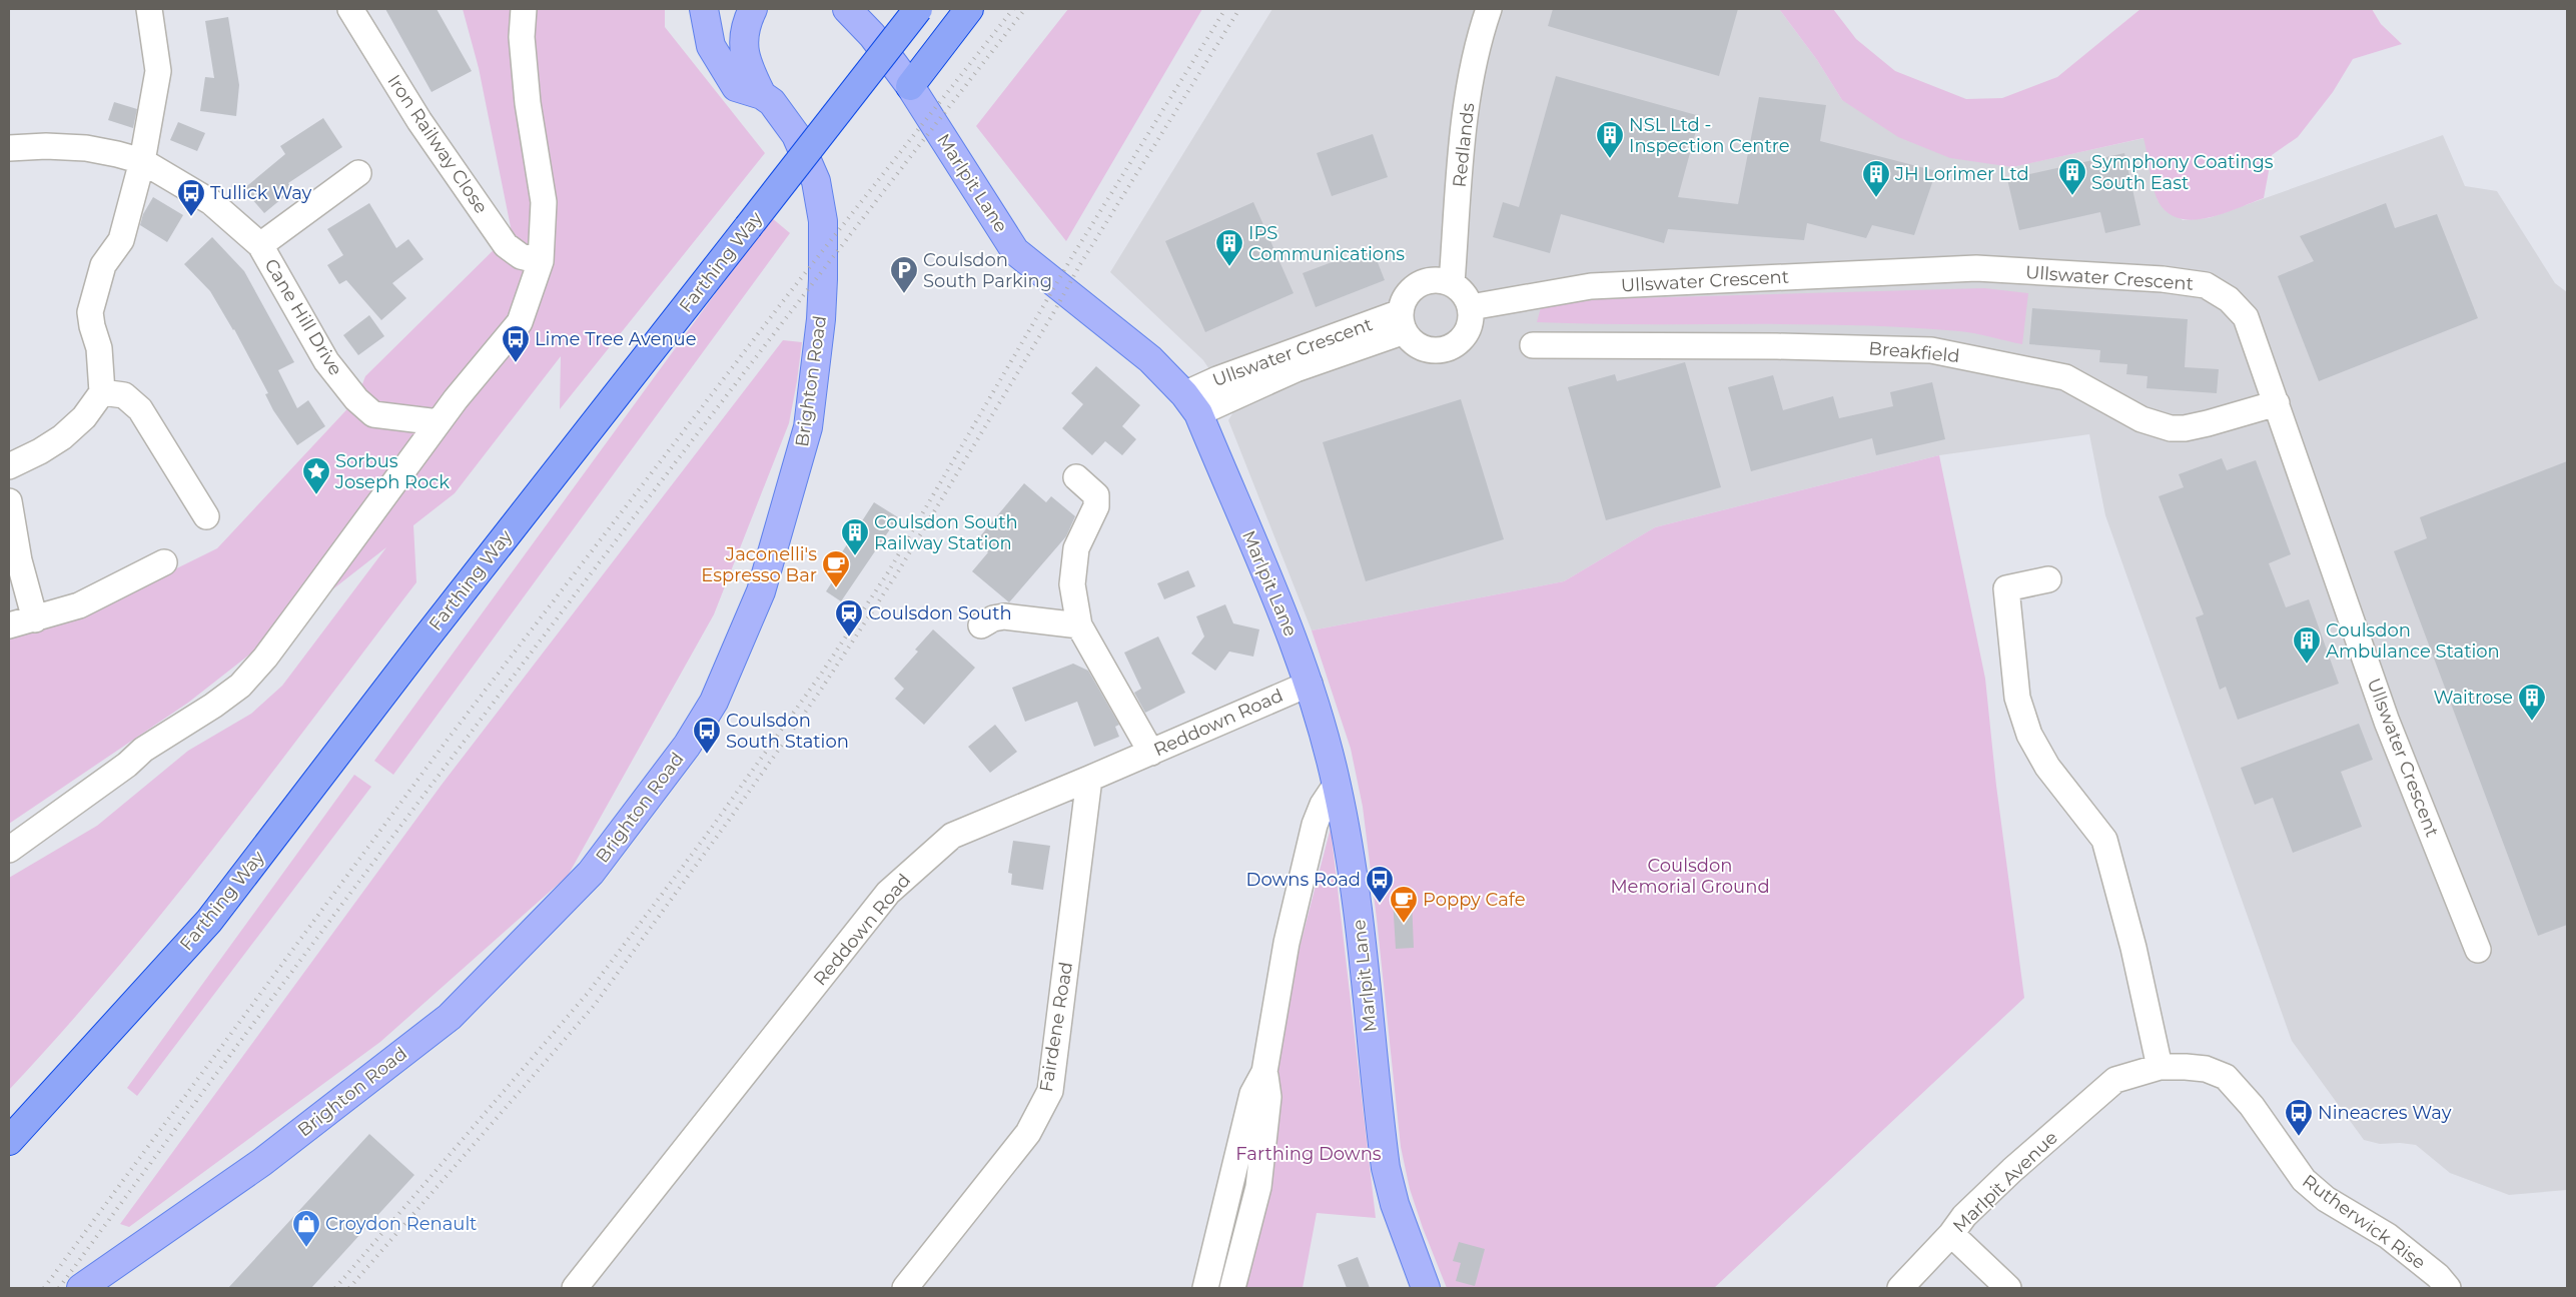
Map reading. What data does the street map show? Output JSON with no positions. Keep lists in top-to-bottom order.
{
  "streets": {
    "highway": ["Farthing Way"],
    "main road": ["Marlpit Lane", "Brighton Road"],
    "street": [
      "Iron Railway Close",
      "Redlands",
      "Ullswater Crescent",
      "Cane Hill Drive",
      "Breakfield",
      "Reddown Road",
      "Fairdene Road",
      "Marlpit Avenue",
      "Rutherwick Rise"
    ]
  },
  "crossings": [
    ["Redlands", "Ullswater Crescent"],
    ["Marlpit Lane", "Ullswater Crescent"],
    ["Marlpit Lane", "Reddown Road"],
    ["Ullswater Crescent", "Breakfield"],
    ["Reddown Road", "Fairdene Road"],
    ["Marlpit Avenue", "Rutherwick Rise"]
  ],
  "parks": ["Coulsdon Memorial Ground", "Farthing Downs"],
  "places": {
    "building": [
      "NSL Ltd - Inspection Centre",
      "Symphony Coatings South East",
      "JH Lorimer Ltd",
      "IPS Communications",
      "Coulsdon South Railway Station",
      "Coulsdon Ambulance Station",
      "Waitrose"
    ],
    "bus stop": [
      "Tullick Way",
      "Lime Tree Avenue",
      "Coulsdon South Station",
      "Downs Road",
      "Nineacres Way"
    ],
    "parking": ["Coulsdon South Parking"],
    "place": ["Sorbus Joseph Rock"],
    "cafe": ["Jaconelli's Espresso Bar", "Poppy Cafe"],
    "station": ["Coulsdon South"],
    "shop": ["Croydon Renault"]
  }
}
